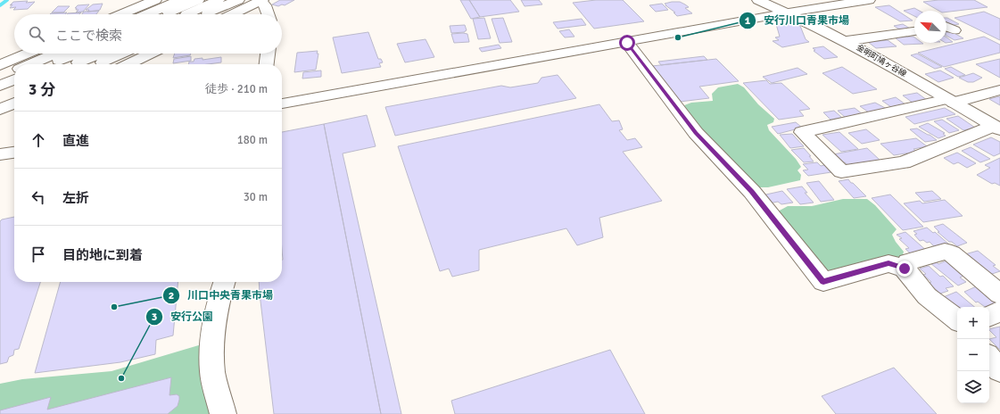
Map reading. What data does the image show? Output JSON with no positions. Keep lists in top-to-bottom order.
{
  "streets": {
    "main road": ["金明町鳩ヶ谷線"]
  },
  "places": ["安行川口青果市場", "川口中央青果市場", "安行公園"],
  "north": "top left",
  "page": {
    "search": "ここで検索",
    "heading": ["3 分", "徒歩 · 210 m"],
    "list": [
      ["直進", "180 m"],
      ["左折", "30 m"],
      "目的地に到着"
    ],
    "map_buttons": ["+", "−"]
  }
}
